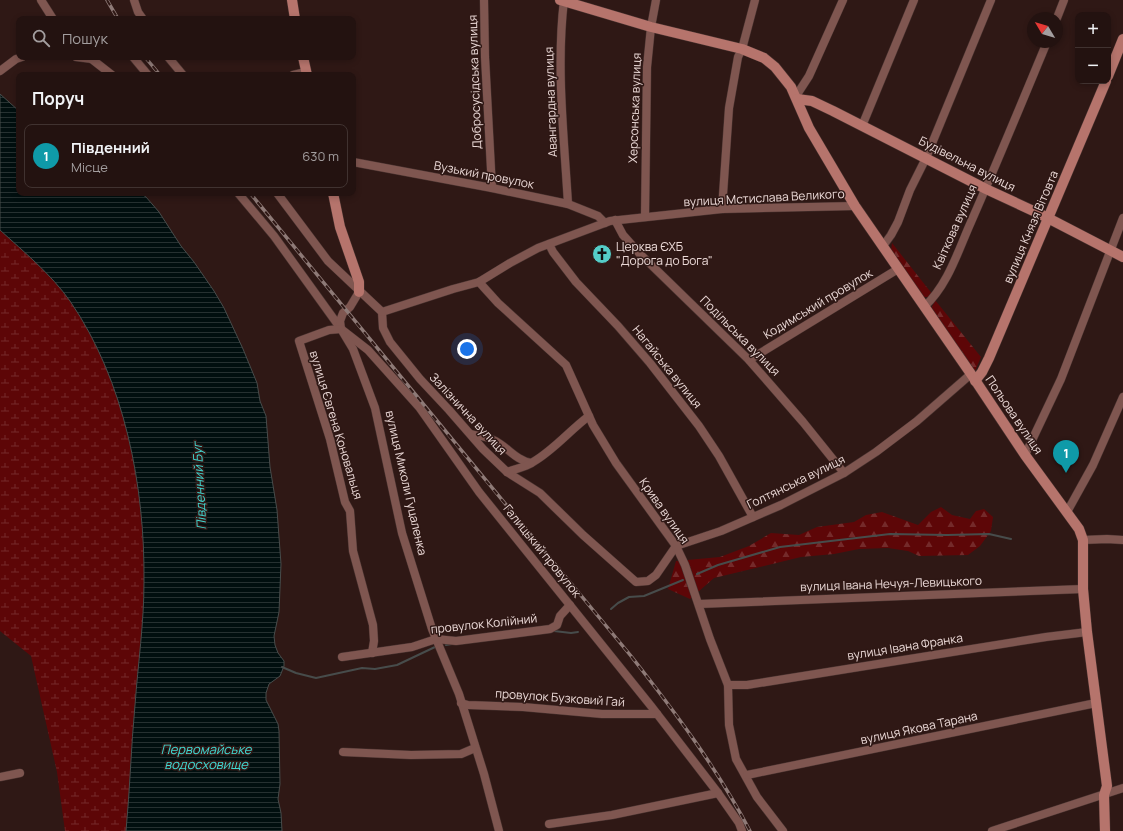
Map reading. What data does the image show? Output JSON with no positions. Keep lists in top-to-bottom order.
{
  "streets": {
    "street": [
      "Добросусідська вулиця",
      "Авангардна вулиця",
      "Херсонська вулиця",
      "Будівельна вулиця",
      "Вузький провулок",
      "вулиця Мстислава Великого",
      "Квіткова вулиця",
      "вулиця Князя Вітовта",
      "Кодимський провулок",
      "Подільська вулиця",
      "Нагайська вулиця",
      "Залізнична вулиця",
      "Польова вулиця",
      "вулиця Євгена Коновальця",
      "Голтянська вулиця",
      "вулиця Миколи Гуцаленка",
      "Крива вулиця",
      "Галицький провулок",
      "вулиця Івана Нечуя-Левицького",
      "провулок Колійний",
      "вулиця Івана Франка",
      "провулок Бузковий Гай",
      "вулиця Якова Тарана"
    ]
  },
  "crossings": [
    ["Добросусідська вулиця", "Вузький провулок"],
    ["Авангардна вулиця", "Вузький провулок"],
    ["Херсонська вулиця", "вулиця Мстислава Великого"],
    ["Будівельна вулиця", "Квіткова вулиця"],
    ["Будівельна вулиця", "вулиця Князя Вітовта"],
    ["Будівельна вулиця", "Польова вулиця"],
    ["Вузький провулок", "вулиця Мстислава Великого"],
    ["вулиця Мстислава Великого", "Подільська вулиця"],
    ["вулиця Мстислава Великого", "Нагайська вулиця"],
    ["вулиця Мстислава Великого", "Залізнична вулиця"],
    ["вулиця Мстислава Великого", "Польова вулиця"],
    ["вулиця Мстислава Великого", "Крива вулиця"],
    ["Квіткова вулиця", "Польова вулиця"],
    ["вулиця Князя Вітовта", "Польова вулиця"],
    ["вулиця Князя Вітовта", "Голтянська вулиця"],
    ["Кодимський провулок", "Подільська вулиця"],
    ["Кодимський провулок", "Польова вулиця"],
    ["Подільська вулиця", "Голтянська вулиця"],
    ["Нагайська вулиця", "Голтянська вулиця"],
    ["Залізнична вулиця", "Голтянська вулиця"],
    ["Залізнична вулиця", "Крива вулиця"],
    ["Польова вулиця", "Голтянська вулиця"],
    ["Польова вулиця", "вулиця Івана Нечуя-Левицького"],
    ["Польова вулиця", "вулиця Івана Франка"],
    ["Польова вулиця", "вулиця Якова Тарана"],
    ["вулиця Євгена Коновальця", "вулиця Миколи Гуцаленка"],
    ["вулиця Євгена Коновальця", "Галицький провулок"],
    ["вулиця Євгена Коновальця", "провулок Колійний"],
    ["Голтянська вулиця", "Крива вулиця"],
    ["вулиця Миколи Гуцаленка", "Галицький провулок"],
    ["вулиця Миколи Гуцаленка", "провулок Колійний"],
    ["вулиця Миколи Гуцаленка", "провулок Бузковий Гай"],
    ["Крива вулиця", "вулиця Івана Нечуя-Левицького"],
    ["Крива вулиця", "вулиця Івана Франка"],
    ["Крива вулиця", "вулиця Якова Тарана"],
    ["Галицький провулок", "провулок Колійний"],
    ["Галицький провулок", "провулок Бузковий Гай"]
  ],
  "water": ["Південний Буг", "Первомайське водосховище"],
  "places": {
    "church": ["Церква ЄХБ \"Дорога до Бога\""]
  },
  "north": "top left",
  "page": {
    "map_buttons": ["+", "−"],
    "search": "Пошук",
    "heading": "Поруч",
    "list": [
      {
        "mark": "1",
        "name": "Південний",
        "note": "Місце",
        "value": "630 m"
      }
    ],
    "pins": "1"
  }
}
